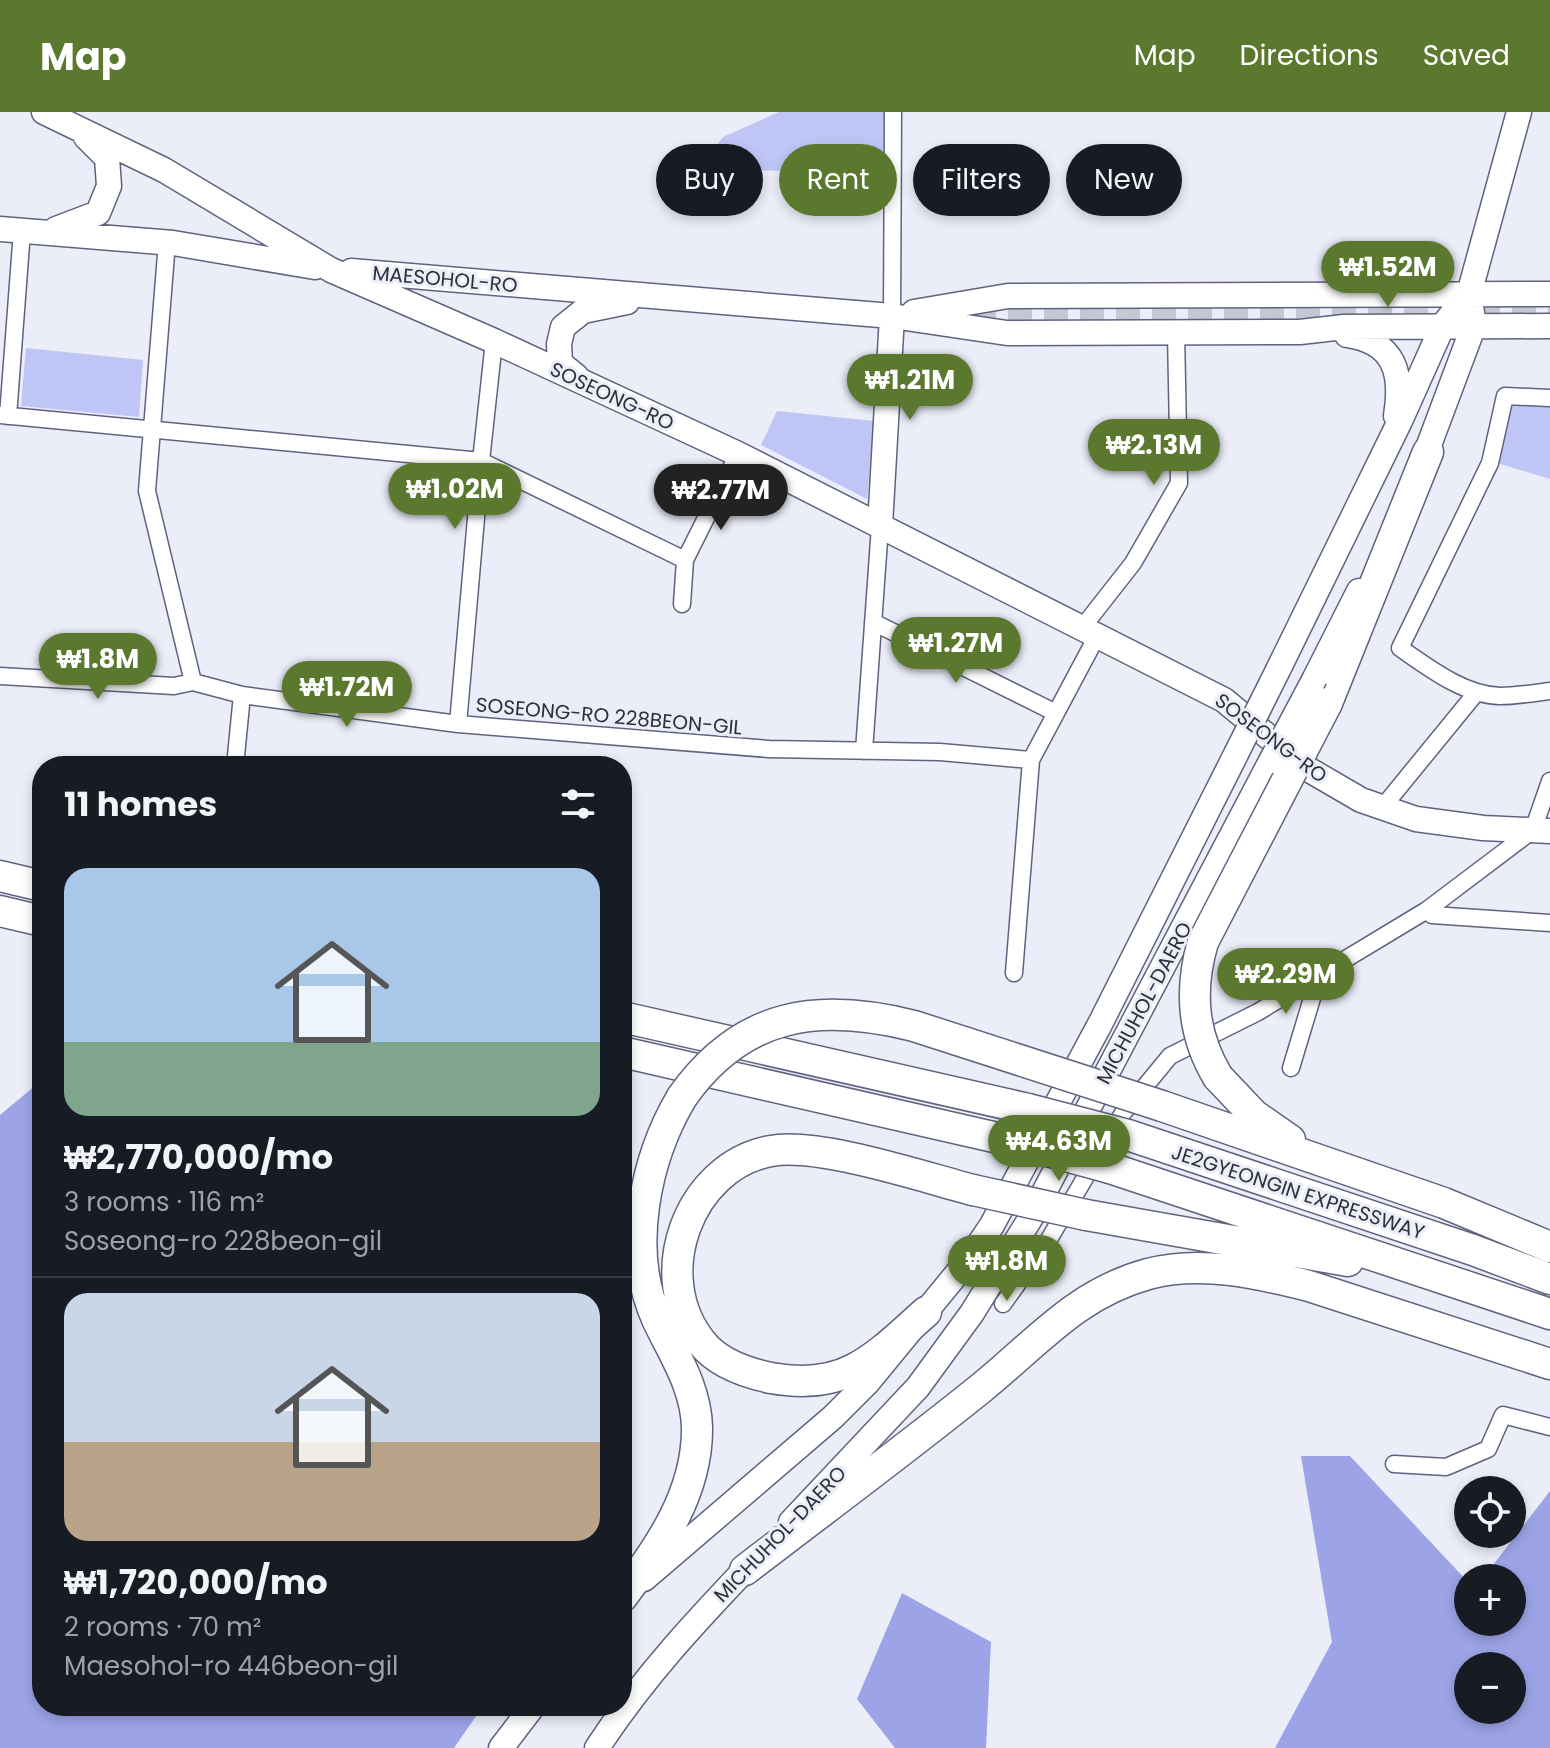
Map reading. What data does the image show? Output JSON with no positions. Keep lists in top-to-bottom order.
{
  "streets": {
    "highway": ["JE2GYEONGIN EXPRESSWAY"],
    "main road": ["MAESOHOL-RO", "SOSEONG-RO", "MICHUHOL-DAERO"],
    "street": ["SOSEONG-RO 228BEON-GIL"]
  },
  "crossings": [
    ["MAESOHOL-RO", "SOSEONG-RO"],
    ["SOSEONG-RO", "SOSEONG-RO 228BEON-GIL"]
  ],
  "page": {
    "header": "Map",
    "nav": ["Map", "Directions", "Saved"],
    "chip": [
      "Buy",
      "Rent",
      "Filters",
      "New"
    ],
    "price": [
      "₩1.52M",
      "₩1.21M",
      "₩2.13M",
      "₩1.02M",
      "₩2.77M",
      "₩1.27M",
      "₩1.8M",
      "₩1.72M",
      "₩2.29M",
      "₩4.63M",
      "₩1.8M"
    ],
    "heading": "11 homes",
    "list": [
      {
        "name": "₩2,770,000/mo",
        "note": "3 rooms · 116 m² · Soseong-ro 228beon-gil"
      },
      {
        "name": "₩1,720,000/mo",
        "note": "2 rooms · 70 m² · Maesohol-ro 446beon-gil"
      }
    ],
    "map_buttons": ["+", "−"]
  }
}
